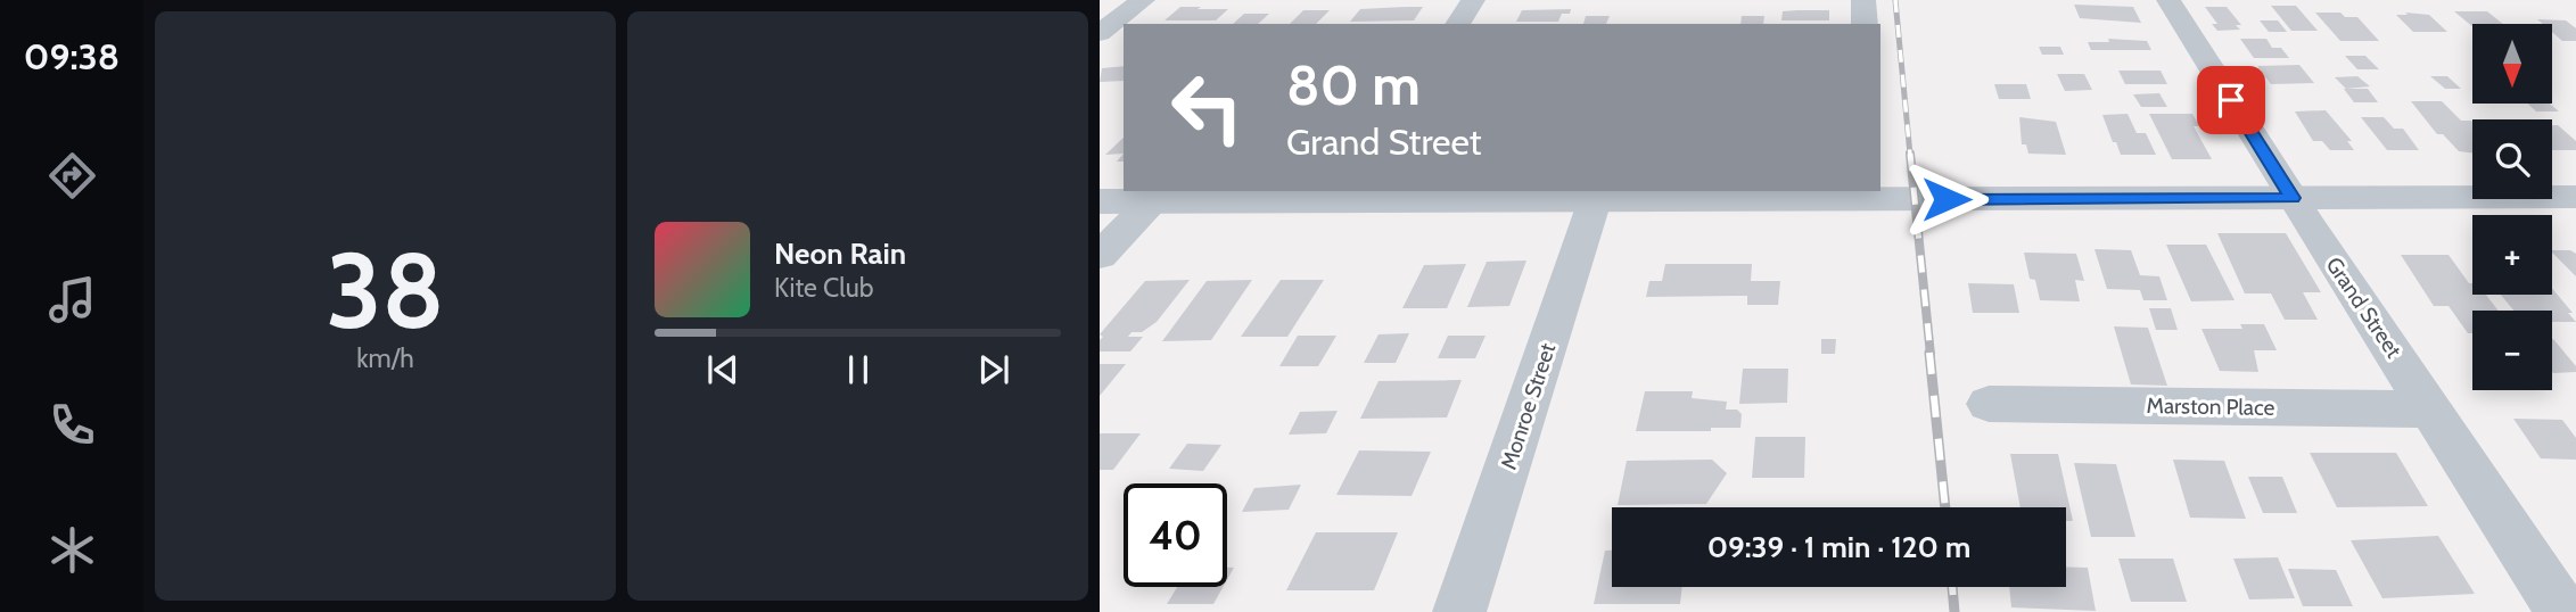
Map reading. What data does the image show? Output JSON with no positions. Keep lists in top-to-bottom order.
{
  "streets": {
    "street": ["Grand Street", "Monroe Street", "Marston Place"]
  },
  "crossings": [
    ["Grand Street", "Marston Place"]
  ],
  "north": "bottom",
  "page": {
    "tabs": "09:38",
    "tile": ["38", "km/h"],
    "map_buttons": ["+", "−"],
    "turn": ["80 m", "Grand Street"],
    "song": ["Neon Rain", "Kite Club"],
    "limit": "40",
    "trip": "09:39 · 1 min · 120 m"
  }
}
